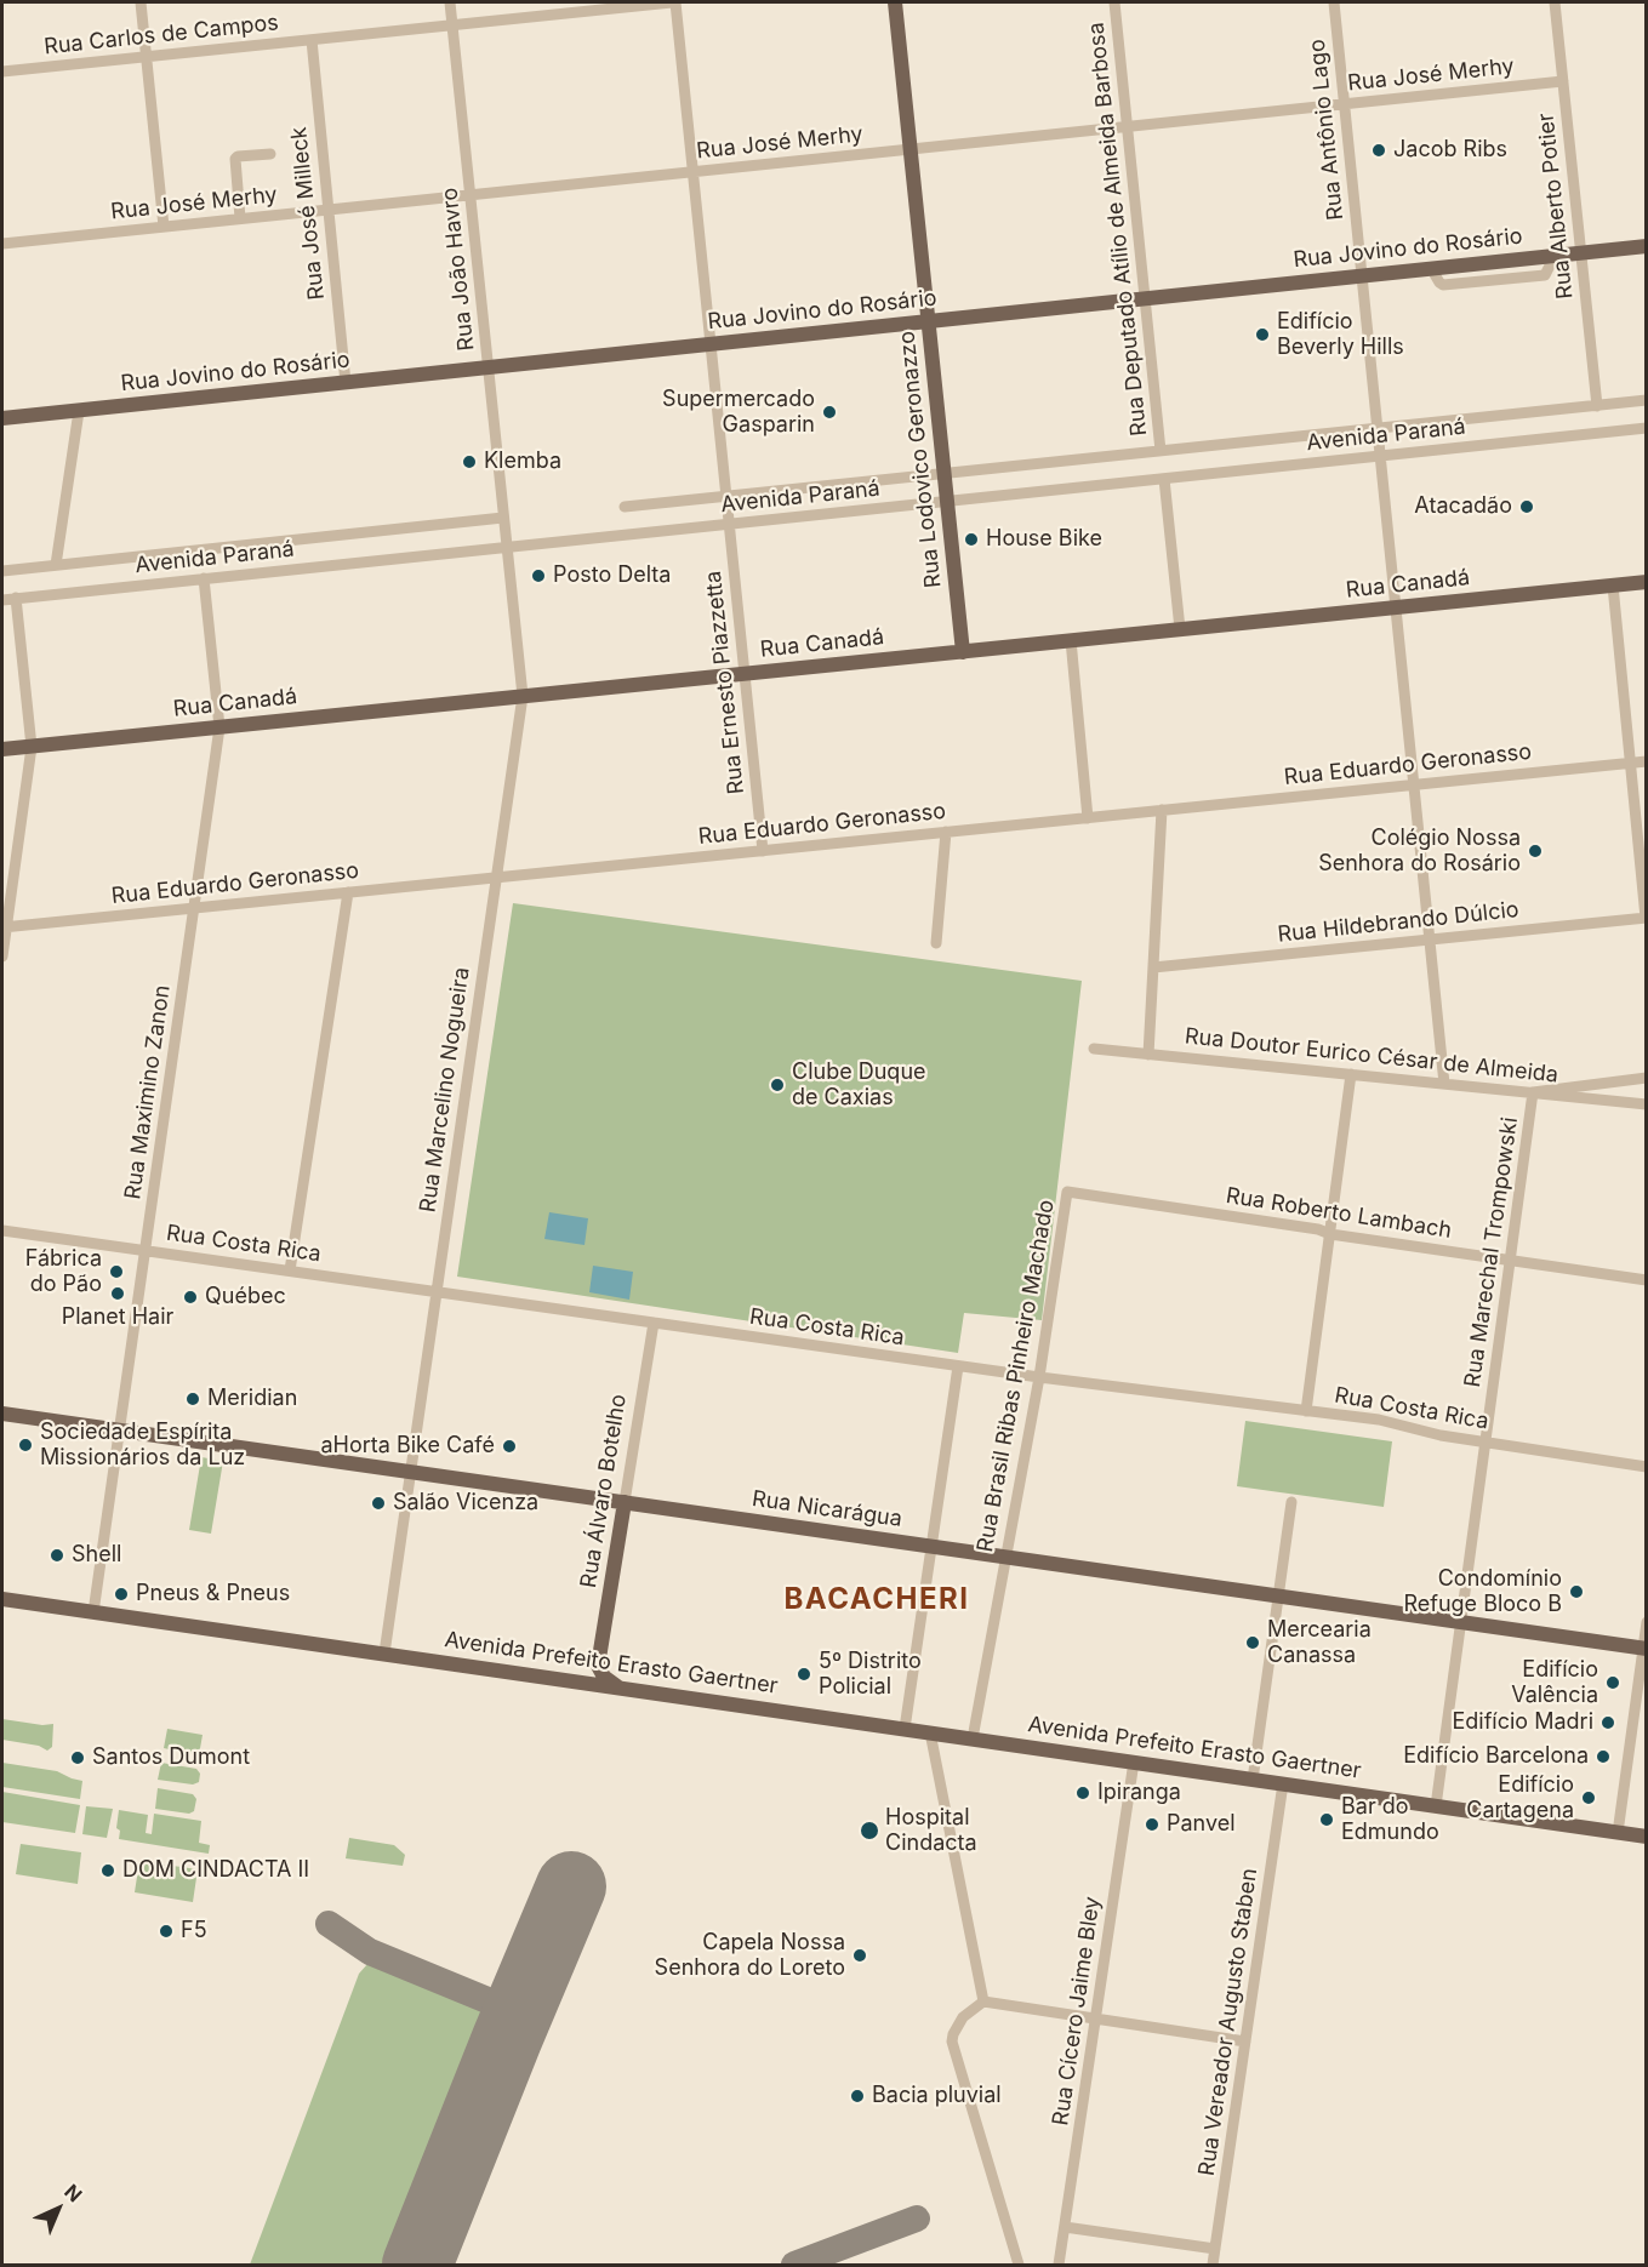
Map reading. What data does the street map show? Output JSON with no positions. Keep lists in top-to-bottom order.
{
  "streets": {
    "main road": [
      "Rua Jovino do Rosário",
      "Rua Lodovico Geronazzo",
      "Rua Canadá",
      "Rua Álvaro Botelho",
      "Rua Nicarágua",
      "Avenida Prefeito Erasto Gaertner"
    ],
    "street": [
      "Rua Carlos de Campos",
      "Rua José Merhy",
      "Rua Antônio Lago",
      "Rua Alberto Potier",
      "Rua José Milleck",
      "Rua Deputado Atílio de Almeida Barbosa",
      "Rua João Havro",
      "Avenida Paraná",
      "Rua Ernesto Piazzetta",
      "Rua Eduardo Geronasso",
      "Rua Hildebrando Dúlcio",
      "Rua Doutor Eurico César de Almeida",
      "Rua Marcelino Nogueira",
      "Rua Maximino Zanon",
      "Rua Roberto Lambach",
      "Rua Costa Rica",
      "Rua Marechal Trompowski",
      "Rua Brasil Ribas Pinheiro Machado",
      "Rua Cícero Jaime Bley",
      "Rua Vereador Augusto Staben"
    ]
  },
  "crossings": [
    ["Rua Carlos de Campos", "Rua José Milleck"],
    ["Rua Carlos de Campos", "Rua João Havro"],
    ["Rua Carlos de Campos", "Rua Ernesto Piazzetta"],
    ["Rua José Merhy", "Rua Antônio Lago"],
    ["Rua José Merhy", "Rua Alberto Potier"],
    ["Rua José Merhy", "Rua José Milleck"],
    ["Rua José Merhy", "Rua Deputado Atílio de Almeida Barbosa"],
    ["Rua José Merhy", "Rua João Havro"],
    ["Rua José Merhy", "Rua Lodovico Geronazzo"],
    ["Rua José Merhy", "Rua Ernesto Piazzetta"],
    ["Rua Antônio Lago", "Rua Jovino do Rosário"],
    ["Rua Antônio Lago", "Avenida Paraná"],
    ["Rua Antônio Lago", "Rua Canadá"],
    ["Rua Antônio Lago", "Rua Eduardo Geronasso"],
    ["Rua Antônio Lago", "Rua Hildebrando Dúlcio"],
    ["Rua Antônio Lago", "Rua Doutor Eurico César de Almeida"],
    ["Rua Alberto Potier", "Rua Jovino do Rosário"],
    ["Rua Alberto Potier", "Avenida Paraná"],
    ["Rua José Milleck", "Rua Jovino do Rosário"],
    ["Rua Deputado Atílio de Almeida Barbosa", "Rua Jovino do Rosário"],
    ["Rua Deputado Atílio de Almeida Barbosa", "Avenida Paraná"],
    ["Rua Jovino do Rosário", "Rua João Havro"],
    ["Rua Jovino do Rosário", "Rua Lodovico Geronazzo"],
    ["Rua Jovino do Rosário", "Rua Ernesto Piazzetta"],
    ["Rua João Havro", "Avenida Paraná"],
    ["Rua João Havro", "Rua Marcelino Nogueira"],
    ["Avenida Paraná", "Rua Lodovico Geronazzo"],
    ["Avenida Paraná", "Rua Ernesto Piazzetta"],
    ["Avenida Paraná", "Rua Marcelino Nogueira"],
    ["Avenida Paraná", "Rua Maximino Zanon"],
    ["Rua Lodovico Geronazzo", "Rua Canadá"],
    ["Rua Canadá", "Rua Ernesto Piazzetta"],
    ["Rua Canadá", "Rua Marcelino Nogueira"],
    ["Rua Canadá", "Rua Maximino Zanon"],
    ["Rua Ernesto Piazzetta", "Rua Eduardo Geronasso"],
    ["Rua Eduardo Geronasso", "Rua Marcelino Nogueira"],
    ["Rua Eduardo Geronasso", "Rua Maximino Zanon"],
    ["Rua Doutor Eurico César de Almeida", "Rua Marechal Trompowski"],
    ["Rua Marcelino Nogueira", "Rua Costa Rica"],
    ["Rua Marcelino Nogueira", "Rua Nicarágua"],
    ["Rua Marcelino Nogueira", "Avenida Prefeito Erasto Gaertner"],
    ["Rua Maximino Zanon", "Rua Costa Rica"],
    ["Rua Maximino Zanon", "Rua Nicarágua"],
    ["Rua Maximino Zanon", "Avenida Prefeito Erasto Gaertner"],
    ["Rua Roberto Lambach", "Rua Marechal Trompowski"],
    ["Rua Roberto Lambach", "Rua Brasil Ribas Pinheiro Machado"],
    ["Rua Costa Rica", "Rua Marechal Trompowski"],
    ["Rua Costa Rica", "Rua Brasil Ribas Pinheiro Machado"],
    ["Rua Costa Rica", "Rua Álvaro Botelho"],
    ["Rua Marechal Trompowski", "Rua Nicarágua"],
    ["Rua Marechal Trompowski", "Avenida Prefeito Erasto Gaertner"],
    ["Rua Brasil Ribas Pinheiro Machado", "Rua Nicarágua"],
    ["Rua Brasil Ribas Pinheiro Machado", "Avenida Prefeito Erasto Gaertner"],
    ["Rua Álvaro Botelho", "Rua Nicarágua"],
    ["Avenida Prefeito Erasto Gaertner", "Rua Cícero Jaime Bley"],
    ["Avenida Prefeito Erasto Gaertner", "Rua Vereador Augusto Staben"]
  ],
  "districts": ["BACACHERI"],
  "places": [
    "Jacob Ribs",
    "Edifício Beverly Hills",
    "Supermercado Gasparin",
    "Klemba",
    "Atacadão",
    "House Bike",
    "Posto Delta",
    "Colégio Nossa Senhora do Rosário",
    "Clube Duque de Caxias",
    "Fábrica do Pão",
    "Planet Hair",
    "Québec",
    "Meridian",
    "Sociedade Espírita Missionários da Luz",
    "aHorta Bike Café",
    "Salão Vicenza",
    "Shell",
    "Condomínio Refuge Bloco B",
    "Pneus & Pneus",
    "Mercearia Canassa",
    "5º Distrito Policial",
    "Edifício Valência",
    "Edifício Madri",
    "Edifício Barcelona",
    "Santos Dumont",
    "Ipiranga",
    "Edifício Cartagena",
    "Bar do Edmundo",
    "Panvel",
    "Hospital Cindacta",
    "DOM CINDACTA II",
    "F5",
    "Capela Nossa Senhora do Loreto",
    "Bacia pluvial"
  ],
  "north": "top right"
}
